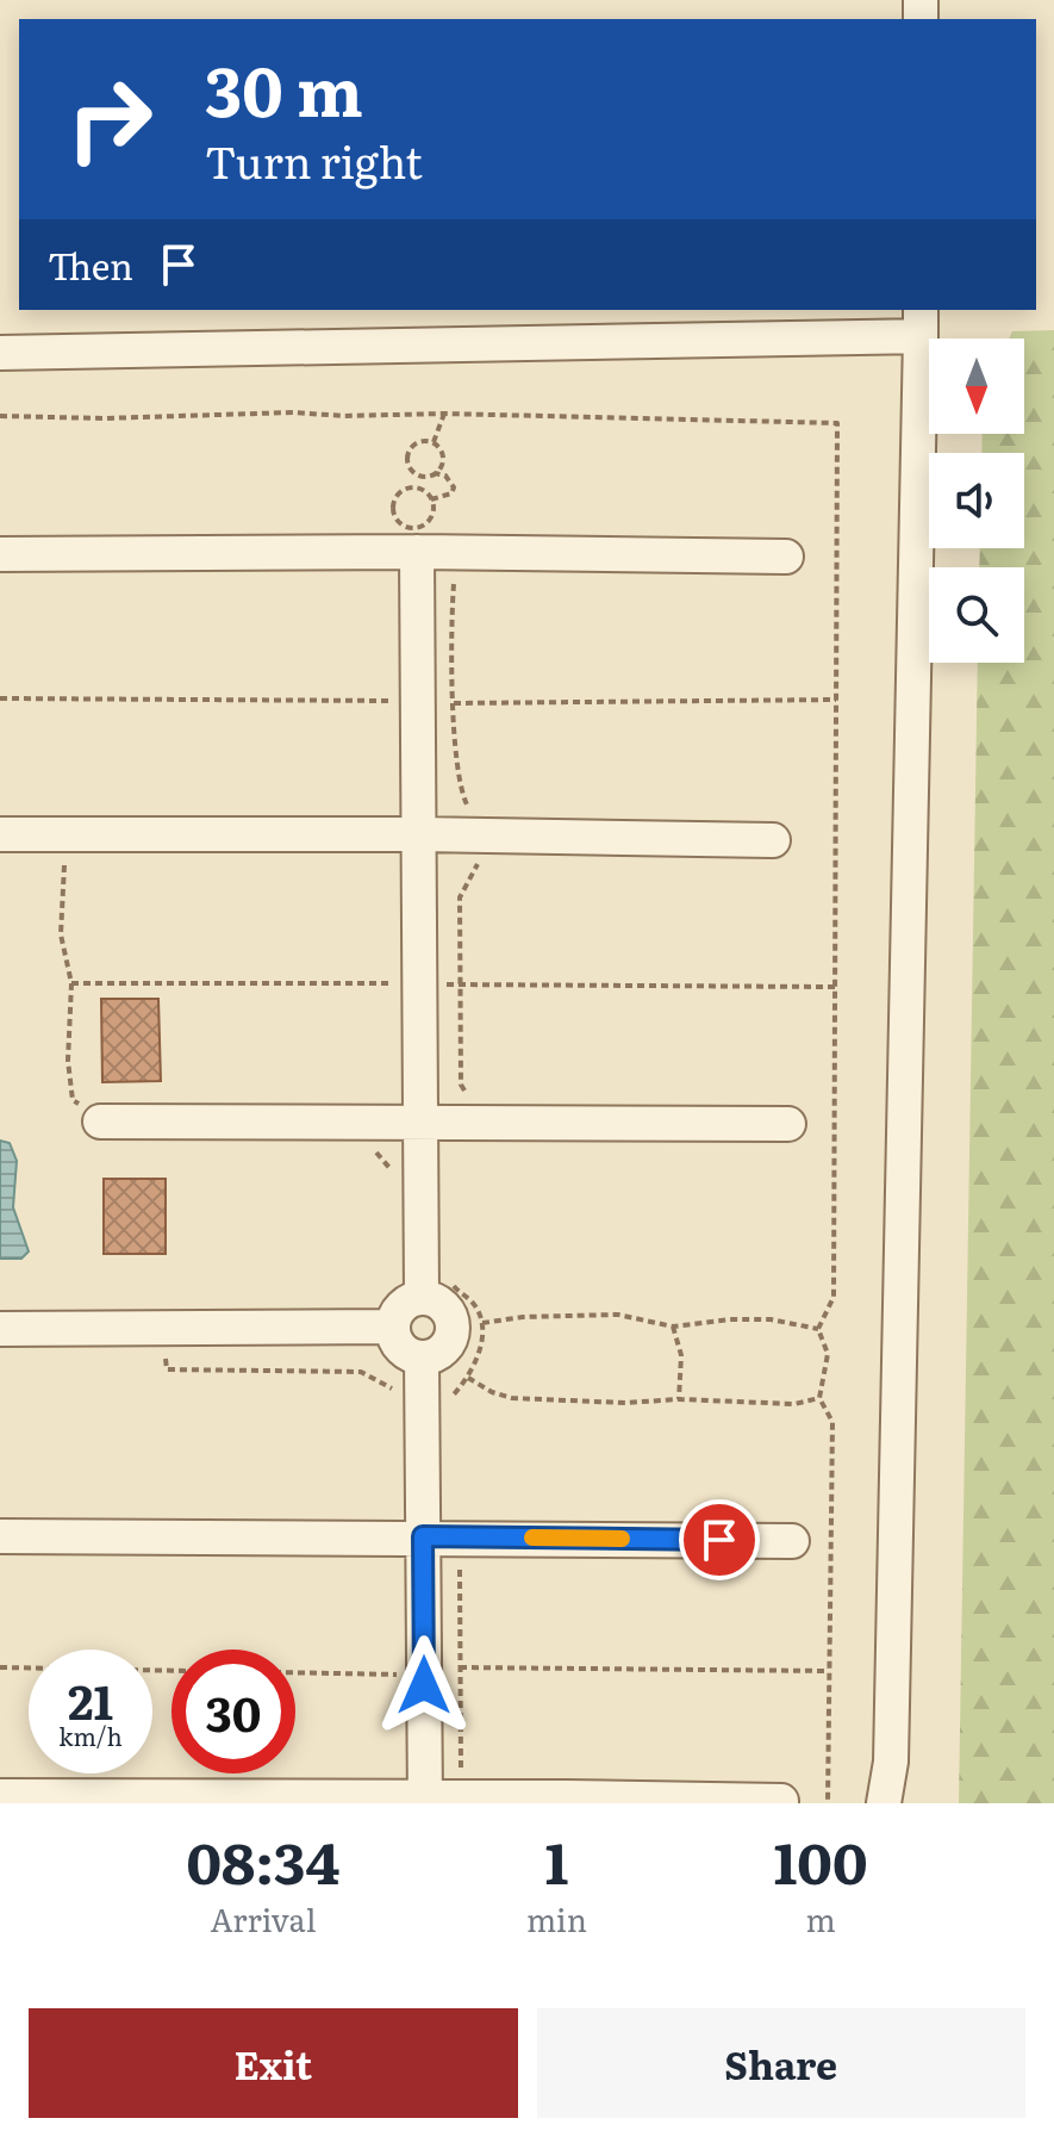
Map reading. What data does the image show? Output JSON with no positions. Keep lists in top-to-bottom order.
{
  "north": "bottom",
  "page": {
    "turn": ["30 m", "Turn right"],
    "then": "Then",
    "speed": "21 km/h",
    "limit": "30",
    "eta": [
      "08:34",
      "Arrival",
      "1",
      "min",
      "100",
      "m"
    ],
    "buttons": ["Exit", "Share"]
  }
}
